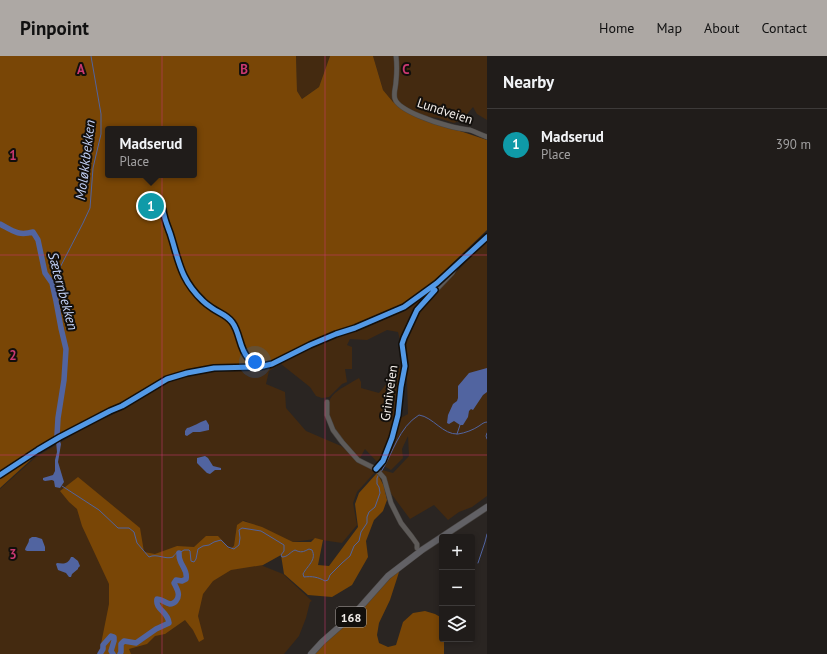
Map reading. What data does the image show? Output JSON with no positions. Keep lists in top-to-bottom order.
{
  "streets": {
    "main road": ["168"],
    "street": ["Lundveien", "Griniveien"]
  },
  "water": ["Moløkkbekken", "Sæternbekken"],
  "page": {
    "header": "Pinpoint",
    "nav": [
      "Home",
      "Map",
      "About",
      "Contact"
    ],
    "heading": "Nearby",
    "list": [
      {
        "mark": "1",
        "name": "Madserud",
        "note": "Place",
        "value": "390 m"
      }
    ],
    "popup": ["Madserud", "Place"],
    "pins": "1",
    "map_buttons": ["+", "−"]
  },
  "grid": {
    "columns": ["A", "B", "C"],
    "rows": ["1", "2", "3"]
  }
}
